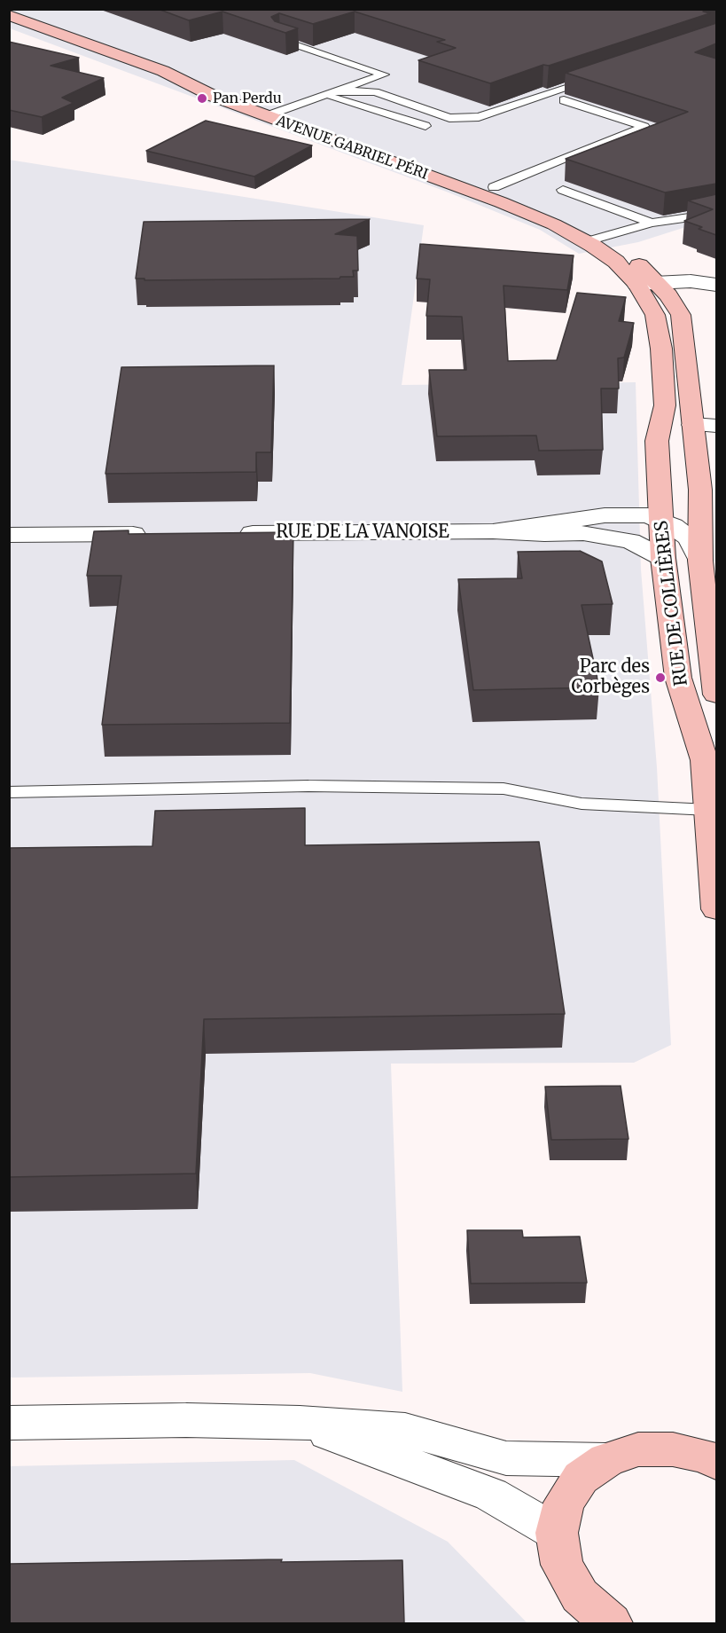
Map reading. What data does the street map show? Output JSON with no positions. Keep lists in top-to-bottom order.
{
  "streets": {
    "main road": ["AVENUE GABRIEL PÉRI", "RUE DE COLLIÈRES"],
    "street": ["RUE DE LA VANOISE"]
  },
  "crossings": [
    ["AVENUE GABRIEL PÉRI", "RUE DE COLLIÈRES"],
    ["RUE DE LA VANOISE", "RUE DE COLLIÈRES"]
  ],
  "places": ["Pan Perdu", "Parc des Corbèges"]
}
